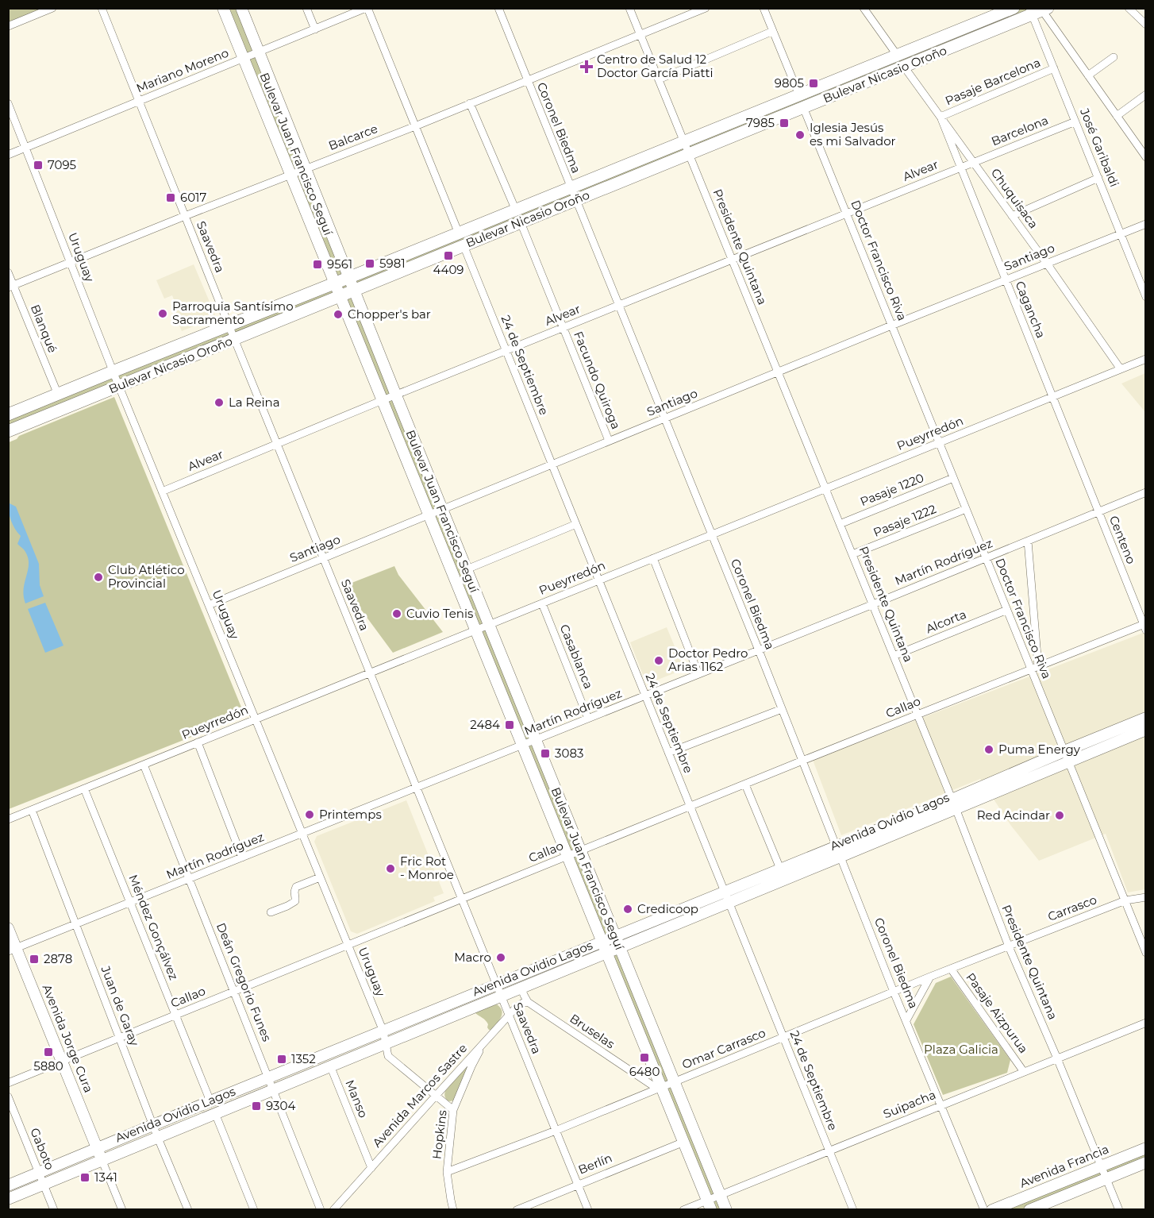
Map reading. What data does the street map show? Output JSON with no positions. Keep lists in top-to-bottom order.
{
  "streets": {
    "main road": [
      "Bulevar Nicasio Oroño",
      "Bulevar Juan Francisco Seguí",
      "Avenida Ovidio Lagos",
      "Avenida Jorge Cura",
      "Avenida Francia"
    ],
    "street": [
      "Mariano Moreno",
      "Pasaje Barcelona",
      "Coronel Biedma",
      "Barcelona",
      "Balcarce",
      "José Garibaldi",
      "Alvear",
      "Chuquisaca",
      "Saavedra",
      "Presidente Quintana",
      "Uruguay",
      "Santiago",
      "Doctor Francisco Riva",
      "Cagancha",
      "Blanqué",
      "24 de Septiembre",
      "Facundo Quiroga",
      "Pueyrredón",
      "Pasaje 1220",
      "Pasaje 1222",
      "Centeno",
      "Martín Rodríguez",
      "Alcorta",
      "Casablanca",
      "Callao",
      "Carrasco",
      "Méndez Gonçálvez",
      "Deán Gregorio Funes",
      "Juan de Garay",
      "Pasaje Aizpurua",
      "Bruselas",
      "Omar Carrasco",
      "Avenida Marcos Sastre",
      "Manso",
      "Suipacha",
      "Hopkins",
      "Gaboto",
      "Berlín"
    ]
  },
  "crossings": [
    ["Mariano Moreno", "Bulevar Juan Francisco Seguí"],
    ["Mariano Moreno", "Saavedra"],
    ["Mariano Moreno", "Uruguay"],
    ["Bulevar Nicasio Oroño", "Coronel Biedma"],
    ["Bulevar Nicasio Oroño", "José Garibaldi"],
    ["Bulevar Nicasio Oroño", "Bulevar Juan Francisco Seguí"],
    ["Bulevar Nicasio Oroño", "Chuquisaca"],
    ["Bulevar Nicasio Oroño", "Saavedra"],
    ["Bulevar Nicasio Oroño", "Presidente Quintana"],
    ["Bulevar Nicasio Oroño", "Uruguay"],
    ["Bulevar Nicasio Oroño", "Doctor Francisco Riva"],
    ["Bulevar Nicasio Oroño", "Blanqué"],
    ["Bulevar Nicasio Oroño", "24 de Septiembre"],
    ["Bulevar Nicasio Oroño", "Facundo Quiroga"],
    ["Pasaje Barcelona", "José Garibaldi"],
    ["Pasaje Barcelona", "Chuquisaca"],
    ["Pasaje Barcelona", "Cagancha"],
    ["Coronel Biedma", "Balcarce"],
    ["Coronel Biedma", "Alvear"],
    ["Coronel Biedma", "Santiago"],
    ["Coronel Biedma", "Pueyrredón"],
    ["Coronel Biedma", "Martín Rodríguez"],
    ["Coronel Biedma", "Callao"],
    ["Coronel Biedma", "Avenida Ovidio Lagos"],
    ["Coronel Biedma", "Omar Carrasco"],
    ["Coronel Biedma", "Suipacha"],
    ["Barcelona", "José Garibaldi"],
    ["Barcelona", "Alvear"],
    ["Barcelona", "Chuquisaca"],
    ["Balcarce", "Bulevar Juan Francisco Seguí"],
    ["Balcarce", "Saavedra"],
    ["Balcarce", "Presidente Quintana"],
    ["Balcarce", "Uruguay"],
    ["Balcarce", "Blanqué"],
    ["José Garibaldi", "Santiago"],
    ["Bulevar Juan Francisco Seguí", "Alvear"],
    ["Bulevar Juan Francisco Seguí", "Santiago"],
    ["Bulevar Juan Francisco Seguí", "Pueyrredón"],
    ["Bulevar Juan Francisco Seguí", "Martín Rodríguez"],
    ["Bulevar Juan Francisco Seguí", "Callao"],
    ["Bulevar Juan Francisco Seguí", "Avenida Ovidio Lagos"],
    ["Bulevar Juan Francisco Seguí", "Bruselas"],
    ["Bulevar Juan Francisco Seguí", "Omar Carrasco"],
    ["Bulevar Juan Francisco Seguí", "Suipacha"],
    ["Bulevar Juan Francisco Seguí", "Berlín"],
    ["Alvear", "Chuquisaca"],
    ["Alvear", "Saavedra"],
    ["Alvear", "Presidente Quintana"],
    ["Alvear", "Uruguay"],
    ["Alvear", "Doctor Francisco Riva"],
    ["Alvear", "Cagancha"],
    ["Alvear", "24 de Septiembre"],
    ["Alvear", "Facundo Quiroga"],
    ["Chuquisaca", "Santiago"],
    ["Chuquisaca", "Cagancha"],
    ["Chuquisaca", "Pueyrredón"],
    ["Saavedra", "Santiago"],
    ["Saavedra", "Pueyrredón"],
    ["Saavedra", "Martín Rodríguez"],
    ["Saavedra", "Callao"],
    ["Saavedra", "Avenida Ovidio Lagos"],
    ["Saavedra", "Omar Carrasco"],
    ["Saavedra", "Avenida Marcos Sastre"],
    ["Saavedra", "Berlín"],
    ["Presidente Quintana", "Santiago"],
    ["Presidente Quintana", "Pueyrredón"],
    ["Presidente Quintana", "Pasaje 1220"],
    ["Presidente Quintana", "Pasaje 1222"],
    ["Presidente Quintana", "Martín Rodríguez"],
    ["Presidente Quintana", "Alcorta"],
    ["Presidente Quintana", "Callao"],
    ["Presidente Quintana", "Avenida Ovidio Lagos"],
    ["Presidente Quintana", "Carrasco"],
    ["Presidente Quintana", "Omar Carrasco"],
    ["Presidente Quintana", "Suipacha"],
    ["Presidente Quintana", "Avenida Francia"],
    ["Uruguay", "Santiago"],
    ["Uruguay", "Pueyrredón"],
    ["Uruguay", "Martín Rodríguez"],
    ["Uruguay", "Callao"],
    ["Uruguay", "Avenida Ovidio Lagos"],
    ["Uruguay", "Avenida Marcos Sastre"],
    ["Uruguay", "Hopkins"],
    ["Santiago", "Doctor Francisco Riva"],
    ["Santiago", "Cagancha"],
    ["Santiago", "24 de Septiembre"],
    ["Santiago", "Facundo Quiroga"],
    ["Doctor Francisco Riva", "Pueyrredón"],
    ["Doctor Francisco Riva", "Pasaje 1220"],
    ["Doctor Francisco Riva", "Pasaje 1222"],
    ["Doctor Francisco Riva", "Martín Rodríguez"],
    ["Doctor Francisco Riva", "Alcorta"],
    ["Doctor Francisco Riva", "Callao"],
    ["Doctor Francisco Riva", "Avenida Ovidio Lagos"],
    ["Doctor Francisco Riva", "Carrasco"],
    ["Cagancha", "Pueyrredón"],
    ["Cagancha", "Centeno"],
    ["Cagancha", "Martín Rodríguez"],
    ["24 de Septiembre", "Pueyrredón"],
    ["24 de Septiembre", "Martín Rodríguez"],
    ["24 de Septiembre", "Callao"],
    ["24 de Septiembre", "Avenida Ovidio Lagos"],
    ["24 de Septiembre", "Omar Carrasco"],
    ["24 de Septiembre", "Suipacha"],
    ["Pueyrredón", "Casablanca"],
    ["Pueyrredón", "Méndez Gonçálvez"],
    ["Pueyrredón", "Deán Gregorio Funes"],
    ["Pueyrredón", "Juan de Garay"],
    ["Centeno", "Martín Rodríguez"],
    ["Centeno", "Callao"],
    ["Martín Rodríguez", "Casablanca"],
    ["Martín Rodríguez", "Méndez Gonçálvez"],
    ["Martín Rodríguez", "Deán Gregorio Funes"],
    ["Martín Rodríguez", "Juan de Garay"],
    ["Martín Rodríguez", "Avenida Jorge Cura"],
    ["Callao", "Méndez Gonçálvez"],
    ["Callao", "Deán Gregorio Funes"],
    ["Callao", "Juan de Garay"],
    ["Callao", "Avenida Jorge Cura"],
    ["Avenida Ovidio Lagos", "Méndez Gonçálvez"],
    ["Avenida Ovidio Lagos", "Deán Gregorio Funes"],
    ["Avenida Ovidio Lagos", "Juan de Garay"],
    ["Avenida Ovidio Lagos", "Avenida Jorge Cura"],
    ["Avenida Ovidio Lagos", "Manso"],
    ["Avenida Ovidio Lagos", "Gaboto"],
    ["Carrasco", "Omar Carrasco"],
    ["Pasaje Aizpurua", "Omar Carrasco"],
    ["Pasaje Aizpurua", "Suipacha"],
    ["Bruselas", "Omar Carrasco"],
    ["Bruselas", "Avenida Marcos Sastre"],
    ["Omar Carrasco", "Hopkins"],
    ["Avenida Marcos Sastre", "Manso"],
    ["Avenida Marcos Sastre", "Hopkins"]
  ],
  "parks": ["Plaza Galicia"],
  "places": {
    "health": ["Centro de Salud 12 Doctor García Piatti"],
    "transit": [
      "9805",
      "7985",
      "7095",
      "6017",
      "4409",
      "5981",
      "9561",
      "2484",
      "3083",
      "2878",
      "5880",
      "6480",
      "1352",
      "9304",
      "1341"
    ],
    "other": [
      "Iglesia Jesús es mi Salvador",
      "Parroquia Santísimo Sacramento",
      "Chopper's bar",
      "La Reina",
      "Club Atlético Provincial",
      "Cuvio Tenis",
      "Doctor Pedro Arias 1162",
      "Puma Energy",
      "Printemps",
      "Red Acindar",
      "Fric Rot - Monroe",
      "Credicoop",
      "Macro"
    ]
  }
}
